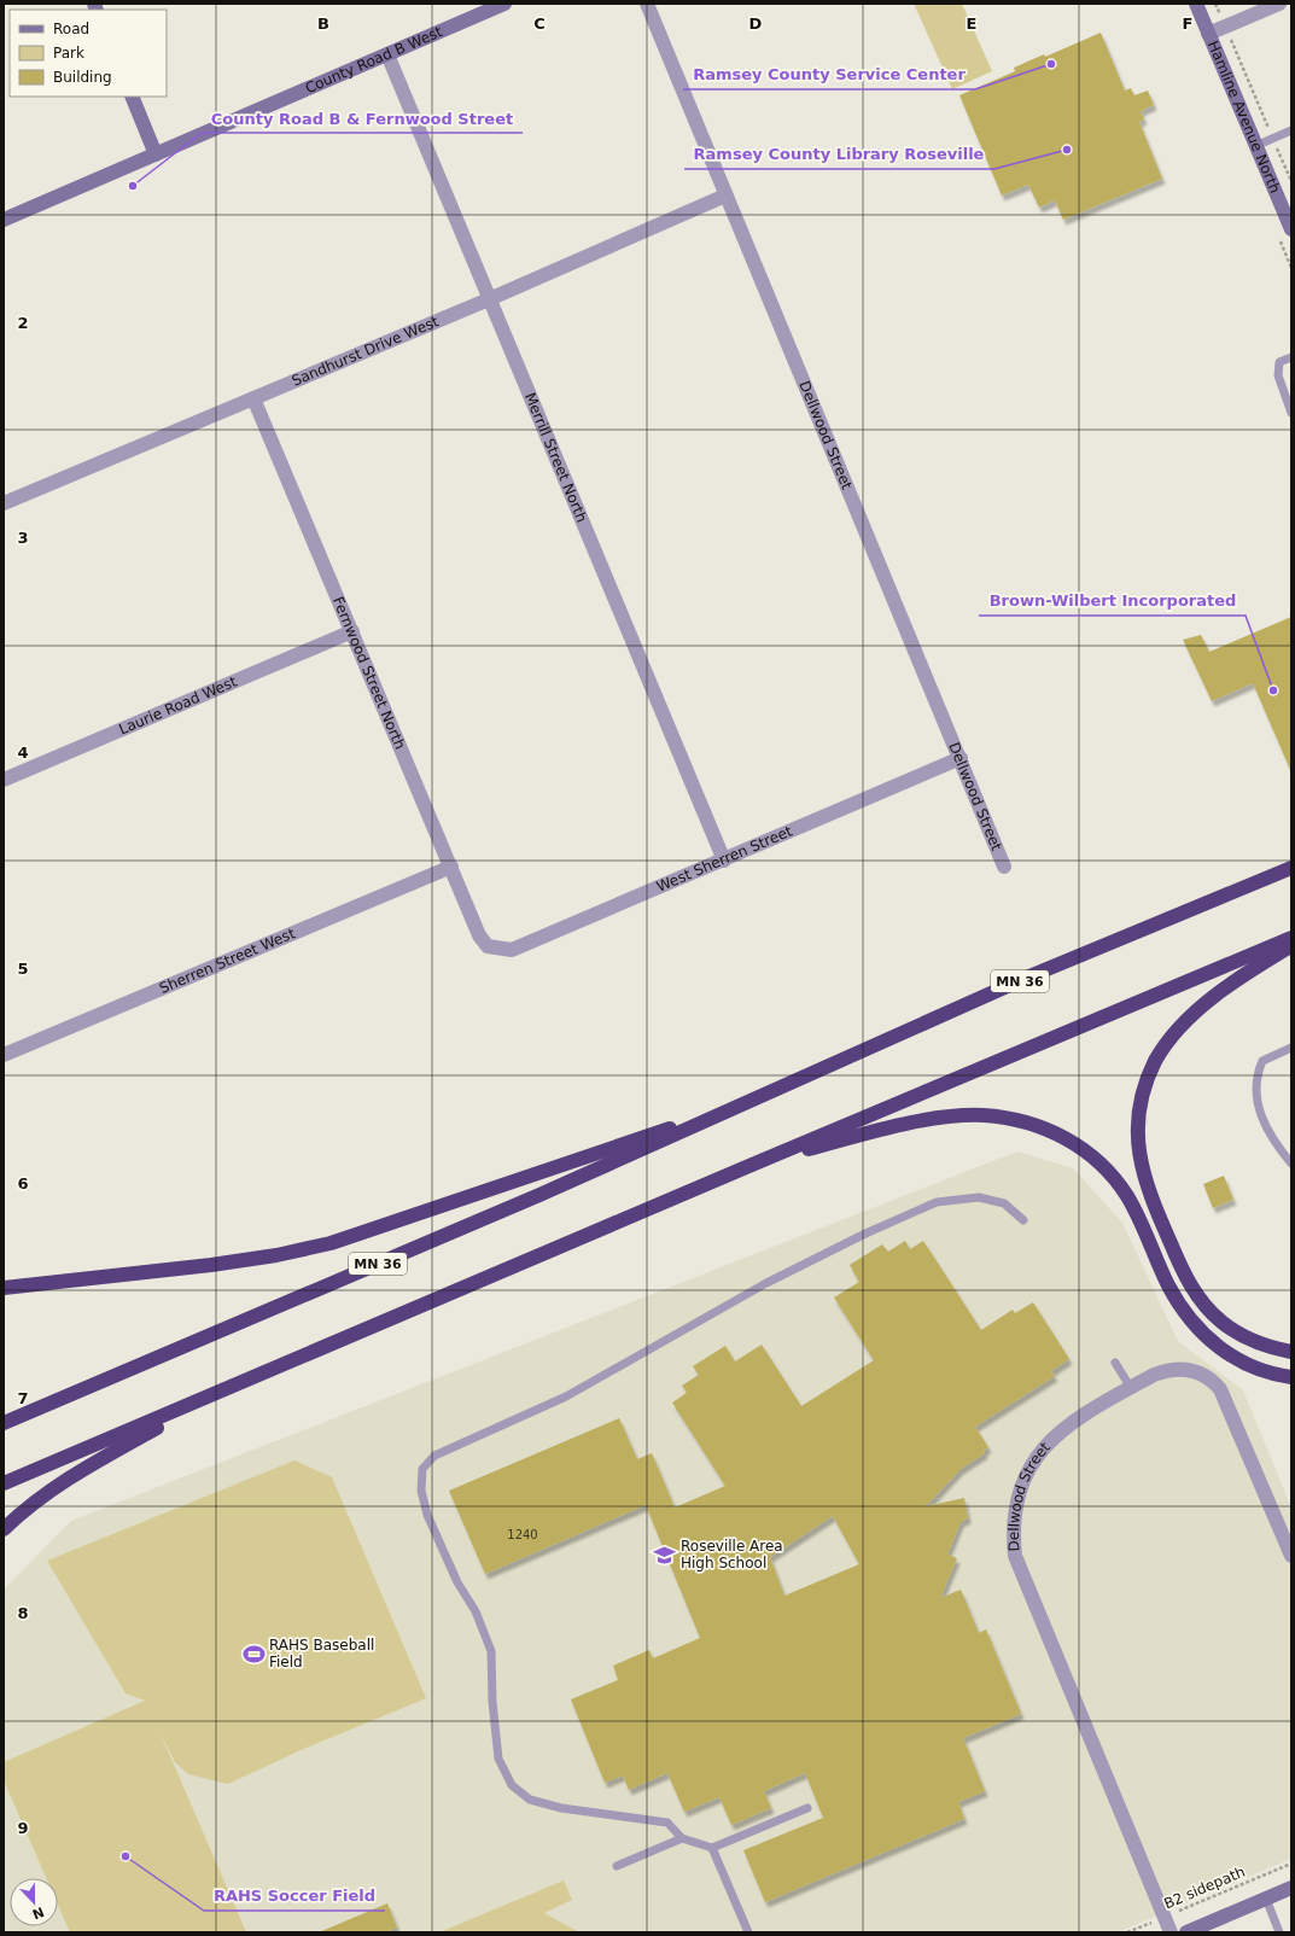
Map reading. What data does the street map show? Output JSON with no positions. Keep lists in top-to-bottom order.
{
  "streets": {
    "highway": ["MN 36"],
    "street": [
      "County Road B West",
      "Hamline Avenue North",
      "Sandhurst Drive West",
      "Dellwood Street",
      "Merrill Street North",
      "Fernwood Street North",
      "Laurie Road West",
      "West Sherren Street",
      "Sherren Street West"
    ],
    "path": ["B2 sidepath"]
  },
  "crossings": [
    ["County Road B West", "Merrill Street North"],
    ["Sandhurst Drive West", "Dellwood Street"],
    ["Sandhurst Drive West", "Merrill Street North"],
    ["Sandhurst Drive West", "Fernwood Street North"],
    ["Dellwood Street", "West Sherren Street"],
    ["Dellwood Street", "B2 sidepath"],
    ["Merrill Street North", "West Sherren Street"],
    ["Fernwood Street North", "Laurie Road West"],
    ["Fernwood Street North", "West Sherren Street"],
    ["Fernwood Street North", "Sherren Street West"]
  ],
  "places": {
    "other": [
      "Ramsey County Service Center",
      "Ramsey County Library Roseville",
      "County Road B & Fernwood Street",
      "Brown-Wilbert Incorporated",
      "RAHS Soccer Field"
    ],
    "school or university": ["Roseville Area High School"],
    "sports": ["RAHS Baseball Field"]
  },
  "house_numbers": ["1240"],
  "legend": ["Road", "Park", "Building"],
  "north": "bottom",
  "grid": {
    "columns": [
      "B",
      "C",
      "D",
      "E",
      "F"
    ],
    "rows": [
      "2",
      "3",
      "4",
      "5",
      "6",
      "7",
      "8",
      "9"
    ]
  }
}
